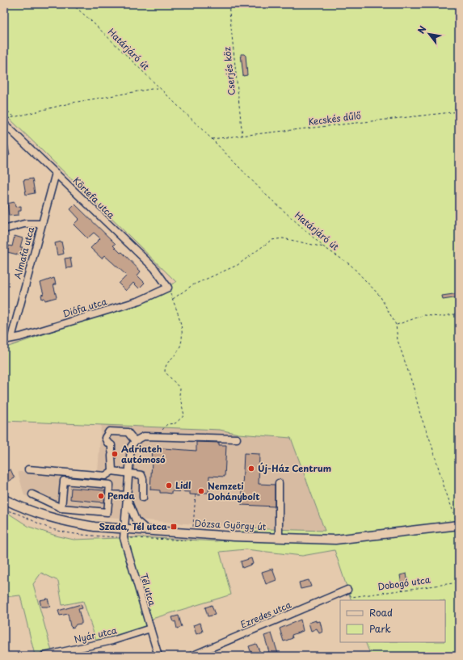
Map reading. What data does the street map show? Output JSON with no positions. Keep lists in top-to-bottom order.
{
  "streets": {
    "main road": ["Dózsa György út"],
    "street": [
      "Körtefa utca",
      "Almafa utca",
      "Diófa utca",
      "Tél utca",
      "Ezredes utca",
      "Nyár utca"
    ],
    "path": [
      "Határjáró út",
      "Cserjés köz",
      "Kecskés dűlő",
      "Dobogó utca"
    ]
  },
  "crossings": [
    ["Határjáró út", "Kecskés dűlő"],
    ["Határjáró út", "Dózsa György út"],
    ["Cserjés köz", "Kecskés dűlő"],
    ["Körtefa utca", "Almafa utca"],
    ["Körtefa utca", "Diófa utca"],
    ["Almafa utca", "Diófa utca"],
    ["Dózsa György út", "Tél utca"],
    ["Tél utca", "Nyár utca"]
  ],
  "places": {
    "other": [
      "Adriateh autómosó",
      "Új-Ház Centrum",
      "Lidl",
      "Nemzeti Dohánybolt",
      "Penda"
    ],
    "transit": ["Szada, Tél utca"]
  },
  "legend": ["Road", "Park"],
  "north": "top left"
}
